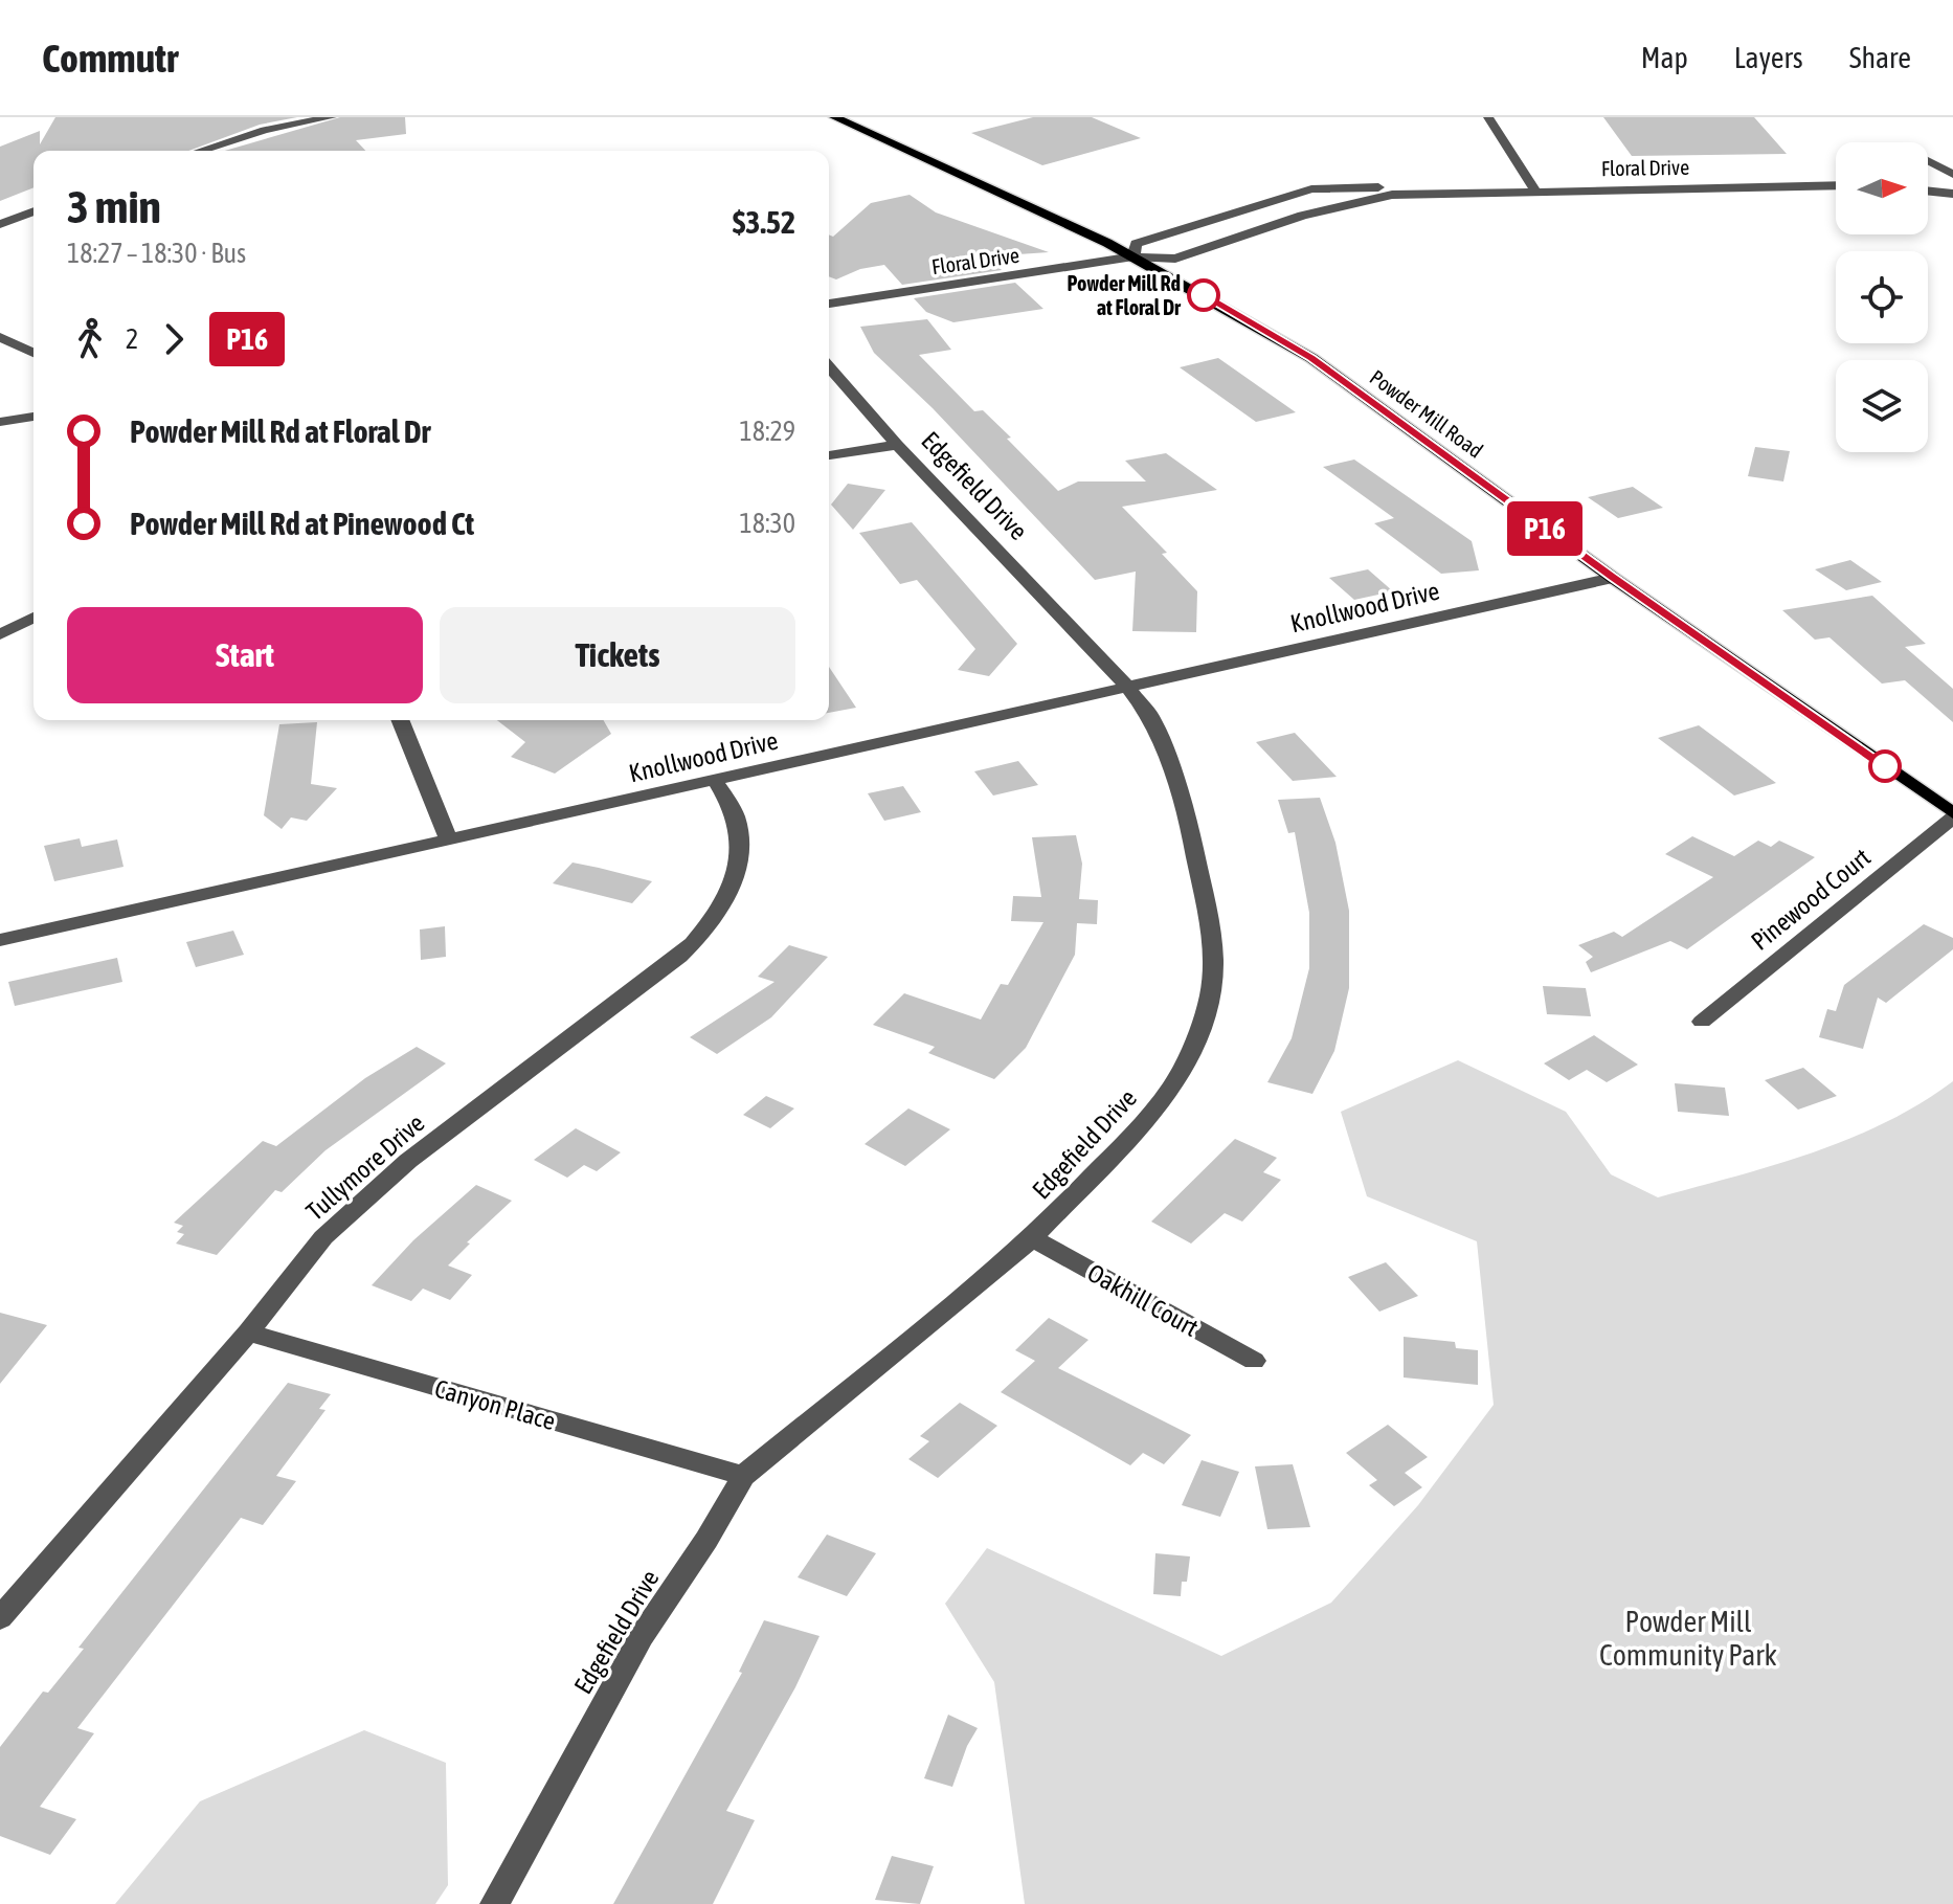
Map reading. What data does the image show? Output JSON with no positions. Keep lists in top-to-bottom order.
{
  "streets": {
    "main road": ["Powder Mill Road"],
    "street": [
      "Floral Drive",
      "Edgefield Drive",
      "Knollwood Drive",
      "Pinewood Court",
      "Tullymore Drive",
      "Oakhill Court",
      "Canyon Place"
    ]
  },
  "crossings": [
    ["Floral Drive", "Powder Mill Road"],
    ["Powder Mill Road", "Knollwood Drive"],
    ["Powder Mill Road", "Pinewood Court"],
    ["Edgefield Drive", "Knollwood Drive"],
    ["Edgefield Drive", "Oakhill Court"],
    ["Edgefield Drive", "Canyon Place"],
    ["Knollwood Drive", "Tullymore Drive"],
    ["Tullymore Drive", "Canyon Place"]
  ],
  "parks": ["Powder Mill Community Park"],
  "places": ["Powder Mill Rd at Floral Dr"],
  "lines": ["bus line P16"],
  "north": "right",
  "page": {
    "header": "Commutr",
    "nav": ["Map", "Layers", "Share"],
    "on_map": "P16",
    "heading": ["3 min", "18:27 – 18:30 · Bus", "$3.52"],
    "legs": ["2", "P16"],
    "list": [
      {
        "name": "Powder Mill Rd at Floral Dr",
        "value": "18:29"
      },
      {
        "name": "Powder Mill Rd at Pinewood Ct",
        "value": "18:30"
      }
    ],
    "buttons": ["Start", "Tickets"]
  }
}
